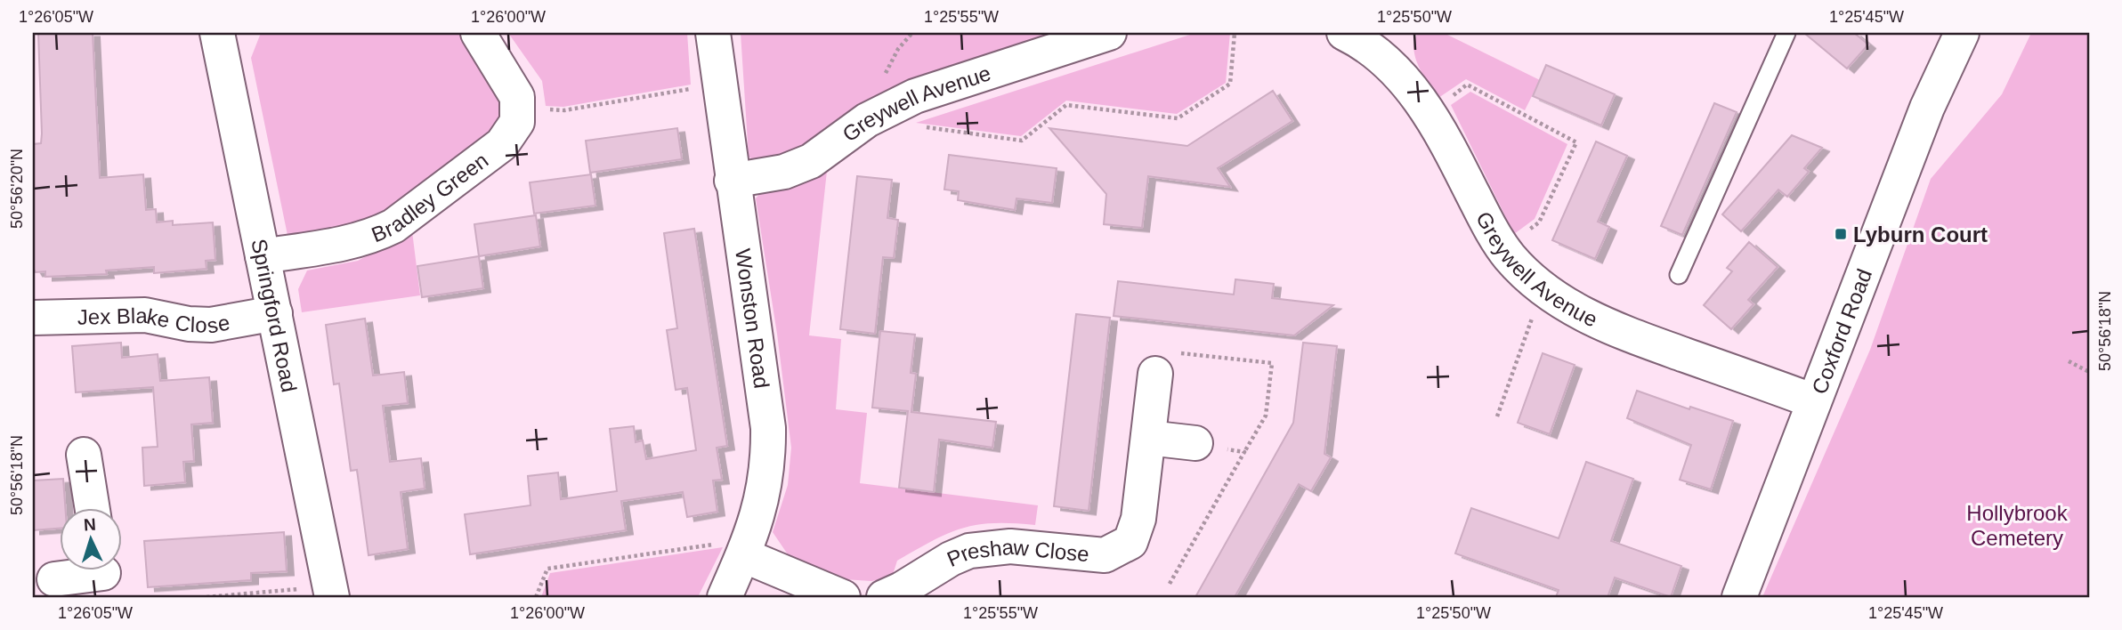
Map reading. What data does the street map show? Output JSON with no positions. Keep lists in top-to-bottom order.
{
  "streets": {
    "street": [
      "Greywell Avenue",
      "Bradley Green",
      "Springford Road",
      "Jex Blake Close",
      "Wonston Road",
      "Coxford Road",
      "Preshaw Close"
    ]
  },
  "crossings": [
    ["Greywell Avenue", "Wonston Road"],
    ["Greywell Avenue", "Coxford Road"],
    ["Bradley Green", "Springford Road"],
    ["Springford Road", "Jex Blake Close"]
  ],
  "parks": ["Hollybrook Cemetery"],
  "places": {
    "transit": ["Lyburn Court"]
  },
  "north": "top",
  "coordinates": [
    "1°26'05\"W",
    "1°26'00\"W",
    "1°25'55\"W",
    "1°25'50\"W",
    "1°25'45\"W",
    "50°56'20\"N",
    "50°56'18\"N"
  ]
}
